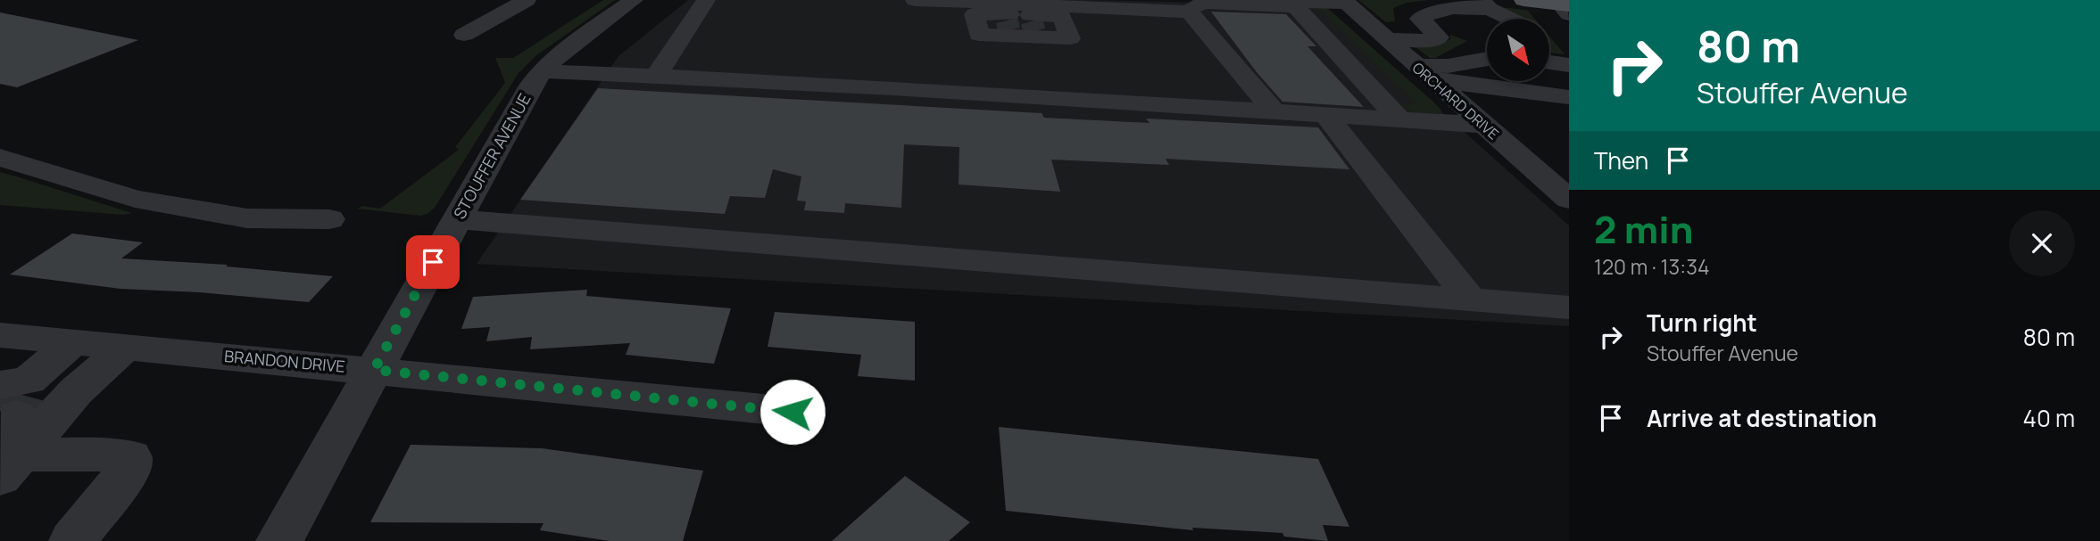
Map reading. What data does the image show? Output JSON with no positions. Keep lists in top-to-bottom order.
{
  "streets": {
    "street": ["ORCHARD DRIVE", "STOUFFER AVENUE", "BRANDON DRIVE"]
  },
  "crossings": [
    ["STOUFFER AVENUE", "BRANDON DRIVE"]
  ],
  "north": "bottom right",
  "page": {
    "turn": ["80 m", "Stouffer Avenue"],
    "then": "Then",
    "heading": ["2 min", "120 m · 13:34"],
    "list": [
      {
        "name": "Turn right",
        "note": "Stouffer Avenue",
        "value": "80 m"
      },
      {
        "name": "Arrive at destination",
        "value": "40 m"
      }
    ]
  }
}
